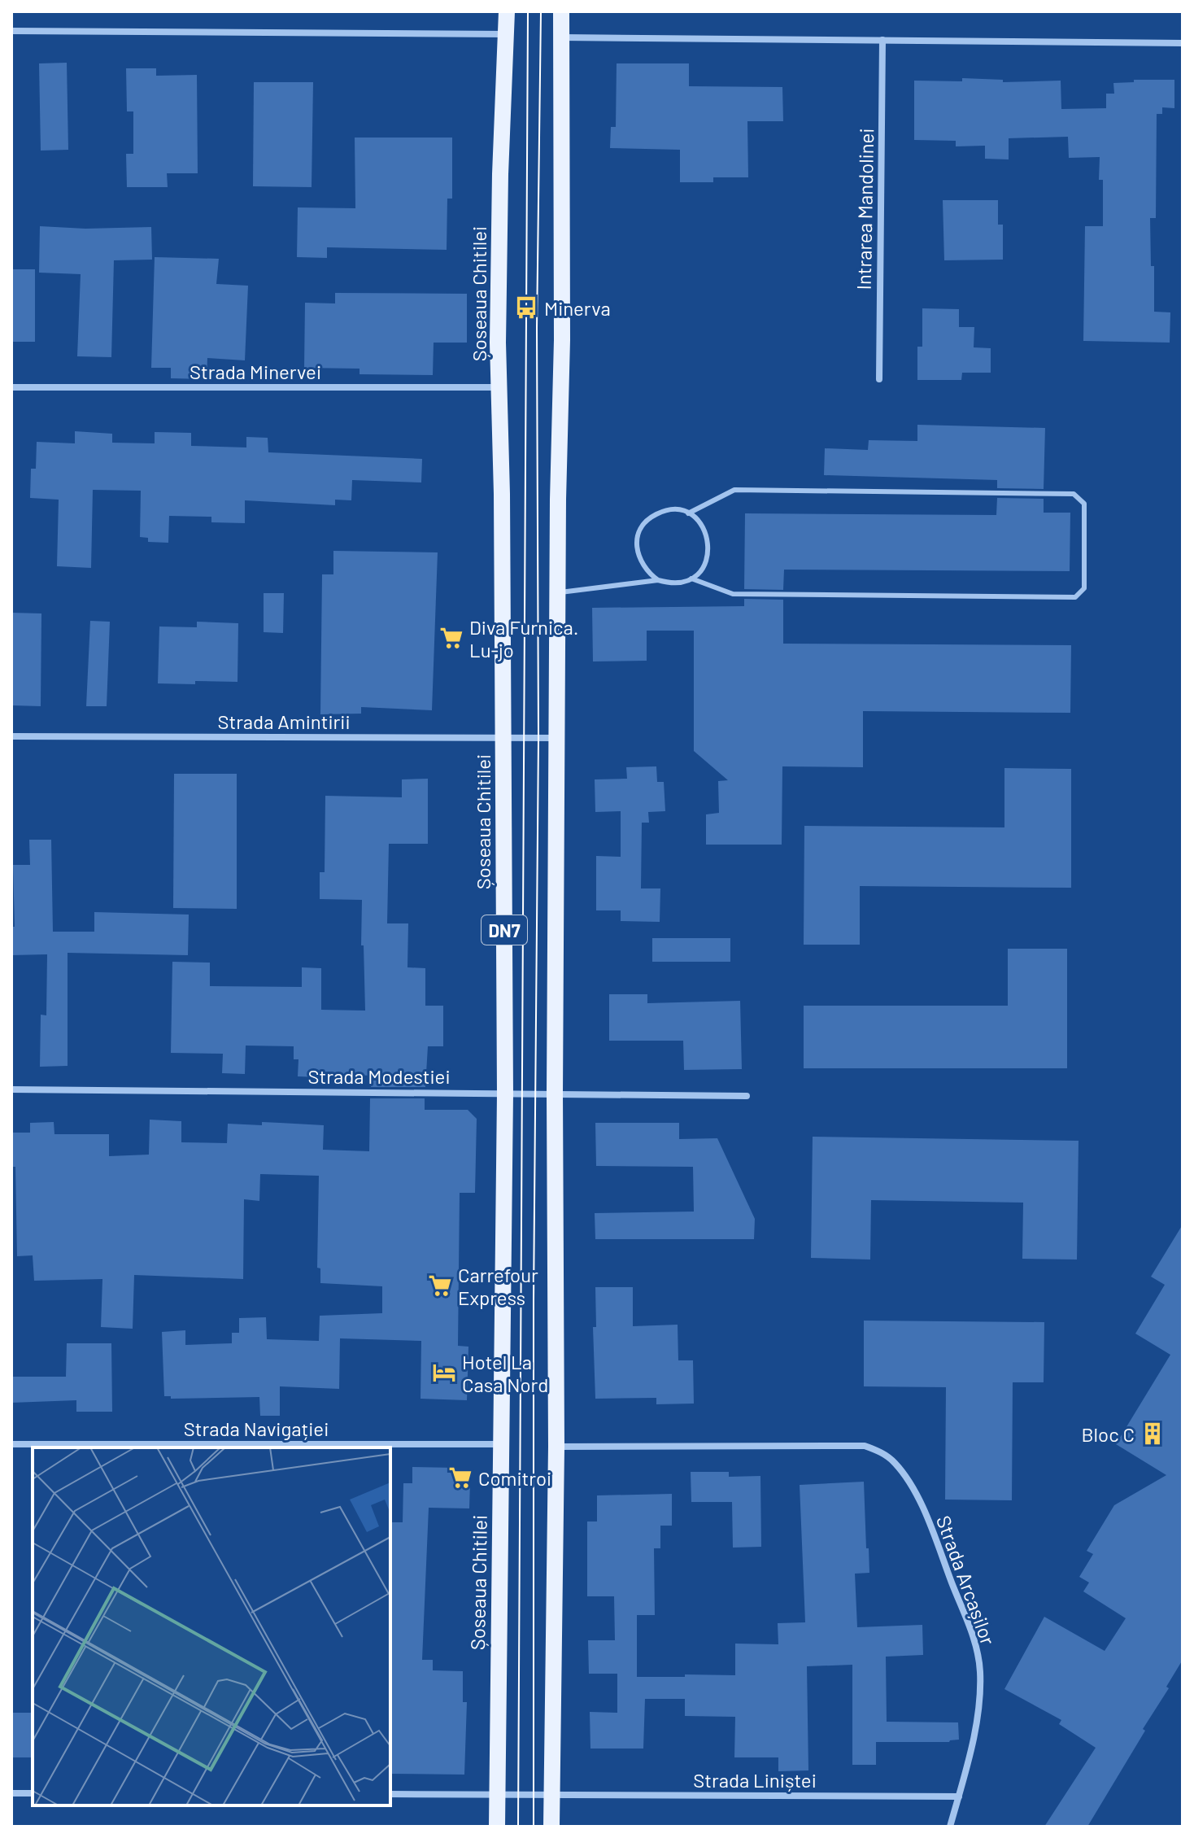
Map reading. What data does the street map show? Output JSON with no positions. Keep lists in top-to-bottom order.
{
  "streets": {
    "main road": ["Șoseaua Chitilei", "DN7"],
    "street": [
      "Intrarea Mandolinei",
      "Strada Minervei",
      "Strada Amintirii",
      "Strada Modestiei",
      "Strada Navigației",
      "Strada Arcașilor",
      "Strada Liniștei"
    ]
  },
  "crossings": [
    ["Șoseaua Chitilei", "Strada Minervei"],
    ["Șoseaua Chitilei", "Strada Amintirii"],
    ["Șoseaua Chitilei", "Strada Modestiei"],
    ["Șoseaua Chitilei", "Strada Navigației"],
    ["Șoseaua Chitilei", "Strada Liniștei"],
    ["Strada Amintirii", "DN7"],
    ["DN7", "Strada Modestiei"],
    ["DN7", "Strada Arcașilor"],
    ["DN7", "Strada Liniștei"],
    ["Strada Arcașilor", "Strada Liniștei"]
  ],
  "places": {
    "bus stop": ["Minerva"],
    "supermarket": ["Diva Furnica. Lu-jo", "Carrefour Express", "Comitroi"],
    "hotel": ["Hotel La Casa Nord"],
    "building": ["Bloc C"]
  }
}
